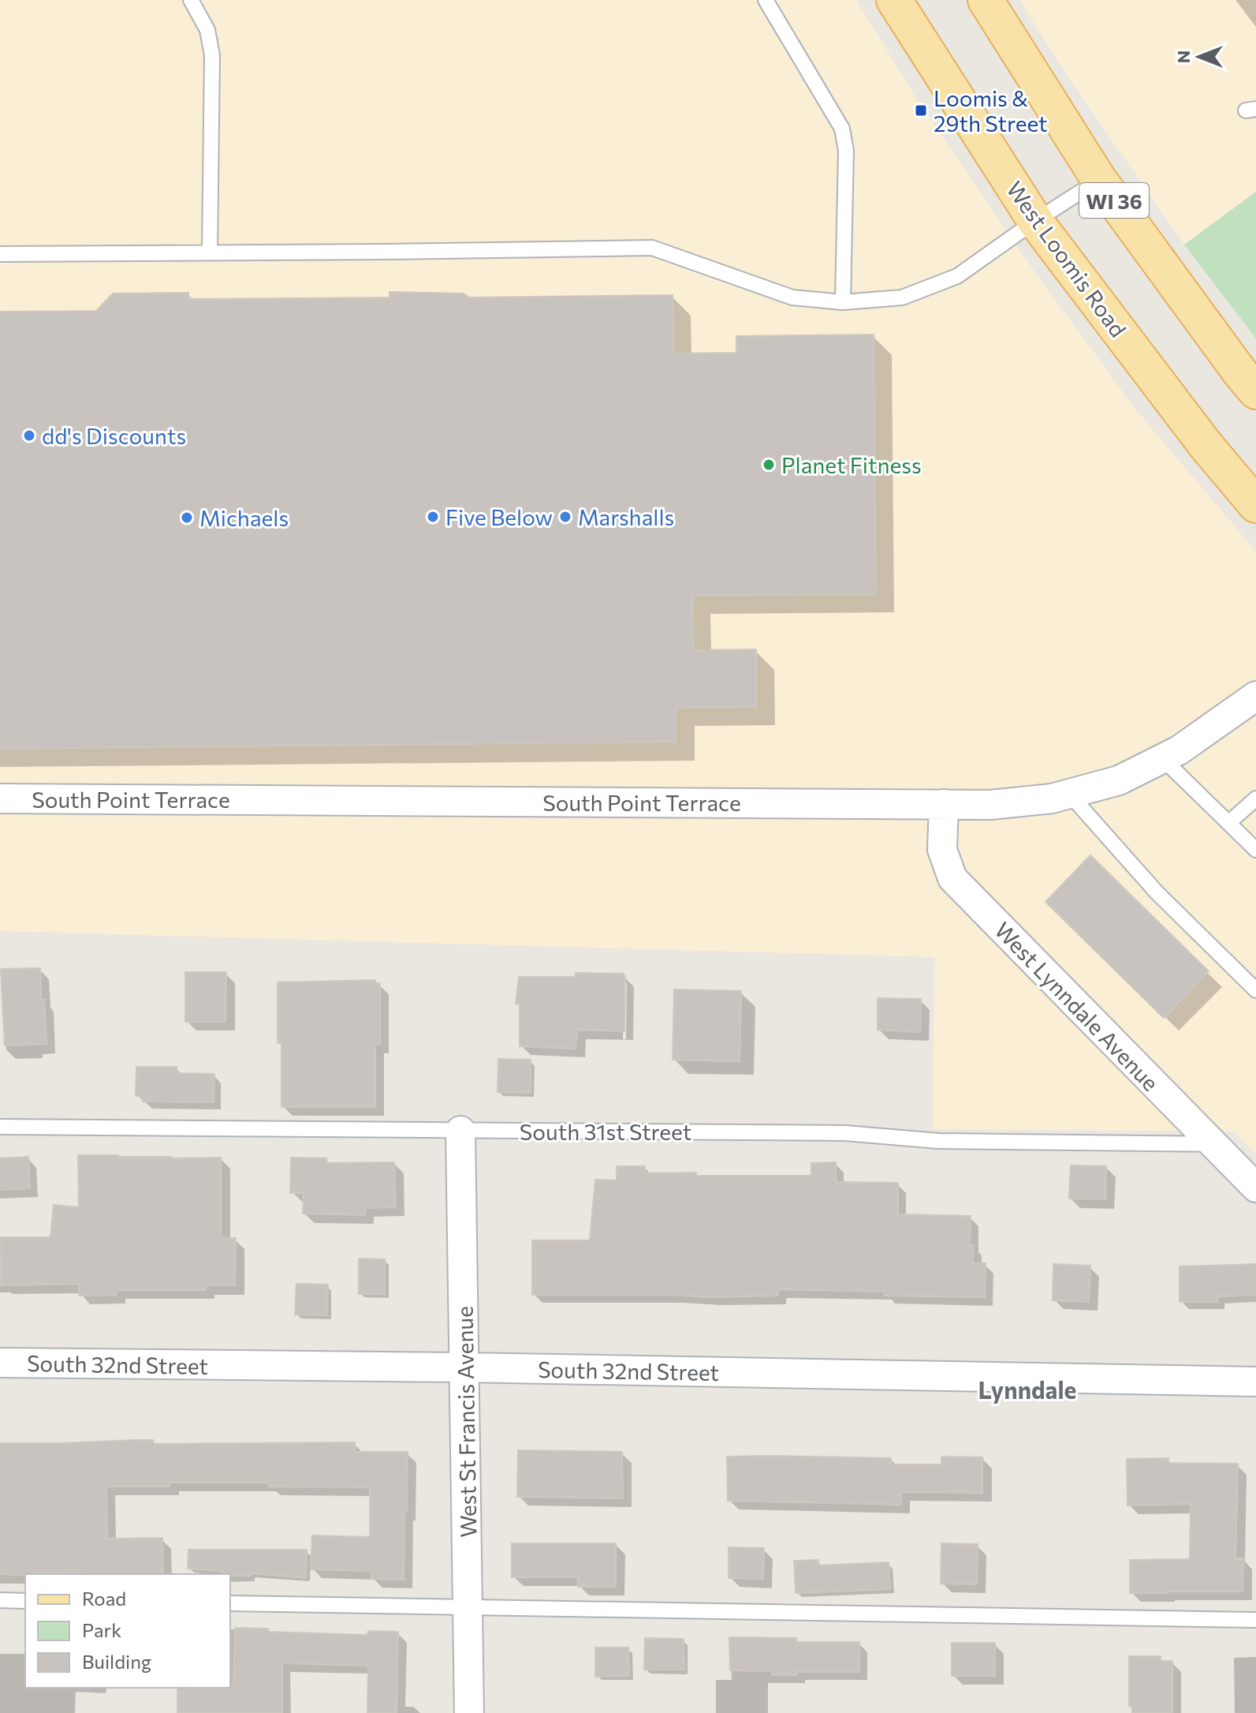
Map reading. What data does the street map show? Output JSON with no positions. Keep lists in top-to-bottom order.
{
  "streets": {
    "main road": ["WI 36", "West Loomis Road"],
    "street": [
      "South Point Terrace",
      "West Lynndale Avenue",
      "South 32nd Street",
      "West St Francis Avenue"
    ],
    "lane": ["South 31st Street"]
  },
  "crossings": [
    ["South Point Terrace", "West Lynndale Avenue"],
    ["West Lynndale Avenue", "South 31st Street"],
    ["South 31st Street", "West St Francis Avenue"],
    ["South 32nd Street", "West St Francis Avenue"]
  ],
  "districts": ["Lynndale"],
  "places": {
    "transit": ["Loomis & 29th Street"],
    "other": [
      "dd's Discounts",
      "Planet Fitness",
      "Five Below",
      "Marshalls",
      "Michaels"
    ]
  },
  "legend": ["Road", "Park", "Building"],
  "north": "left"
}
